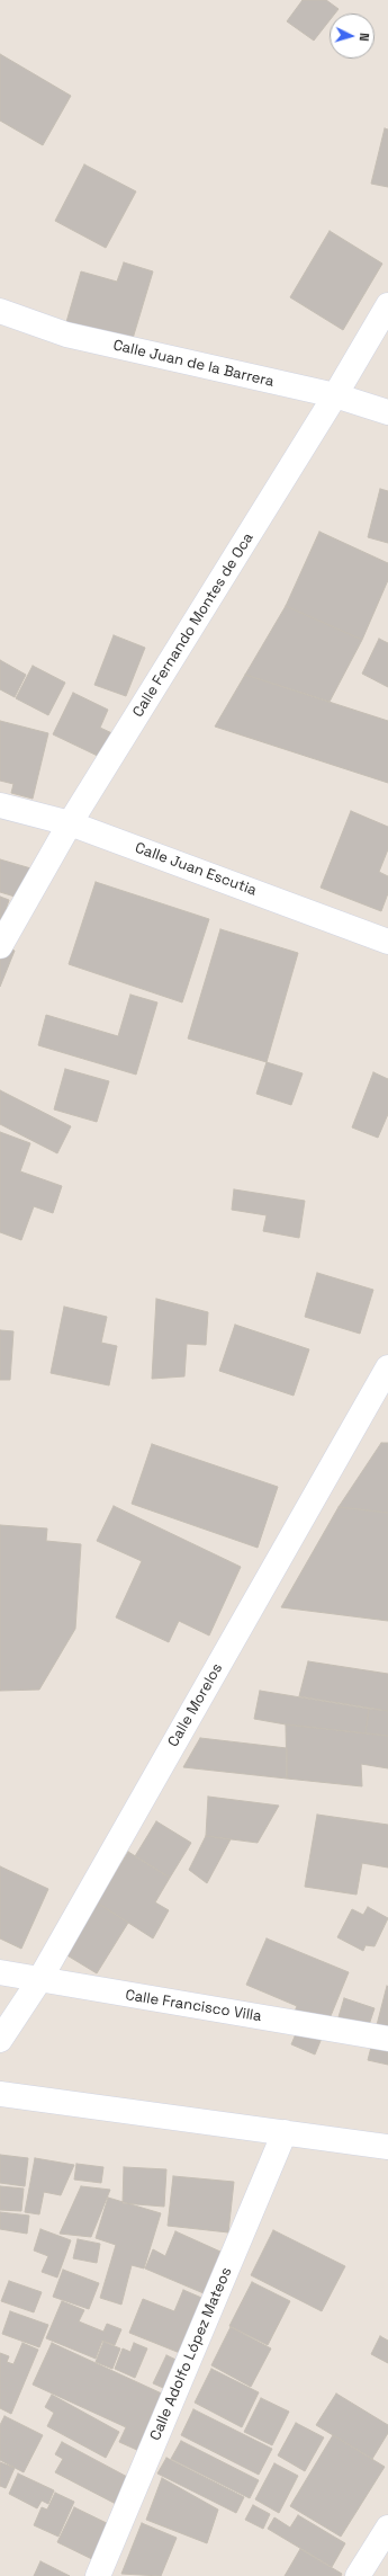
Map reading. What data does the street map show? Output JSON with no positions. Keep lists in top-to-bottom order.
{
  "streets": {
    "street": [
      "Calle Juan de la Barrera",
      "Calle Fernando Montes de Oca",
      "Calle Juan Escutia",
      "Calle Morelos",
      "Calle Francisco Villa",
      "Calle Adolfo López Mateos"
    ]
  },
  "crossings": [
    ["Calle Juan de la Barrera", "Calle Fernando Montes de Oca"],
    ["Calle Fernando Montes de Oca", "Calle Juan Escutia"],
    ["Calle Morelos", "Calle Francisco Villa"]
  ],
  "north": "right"
}
